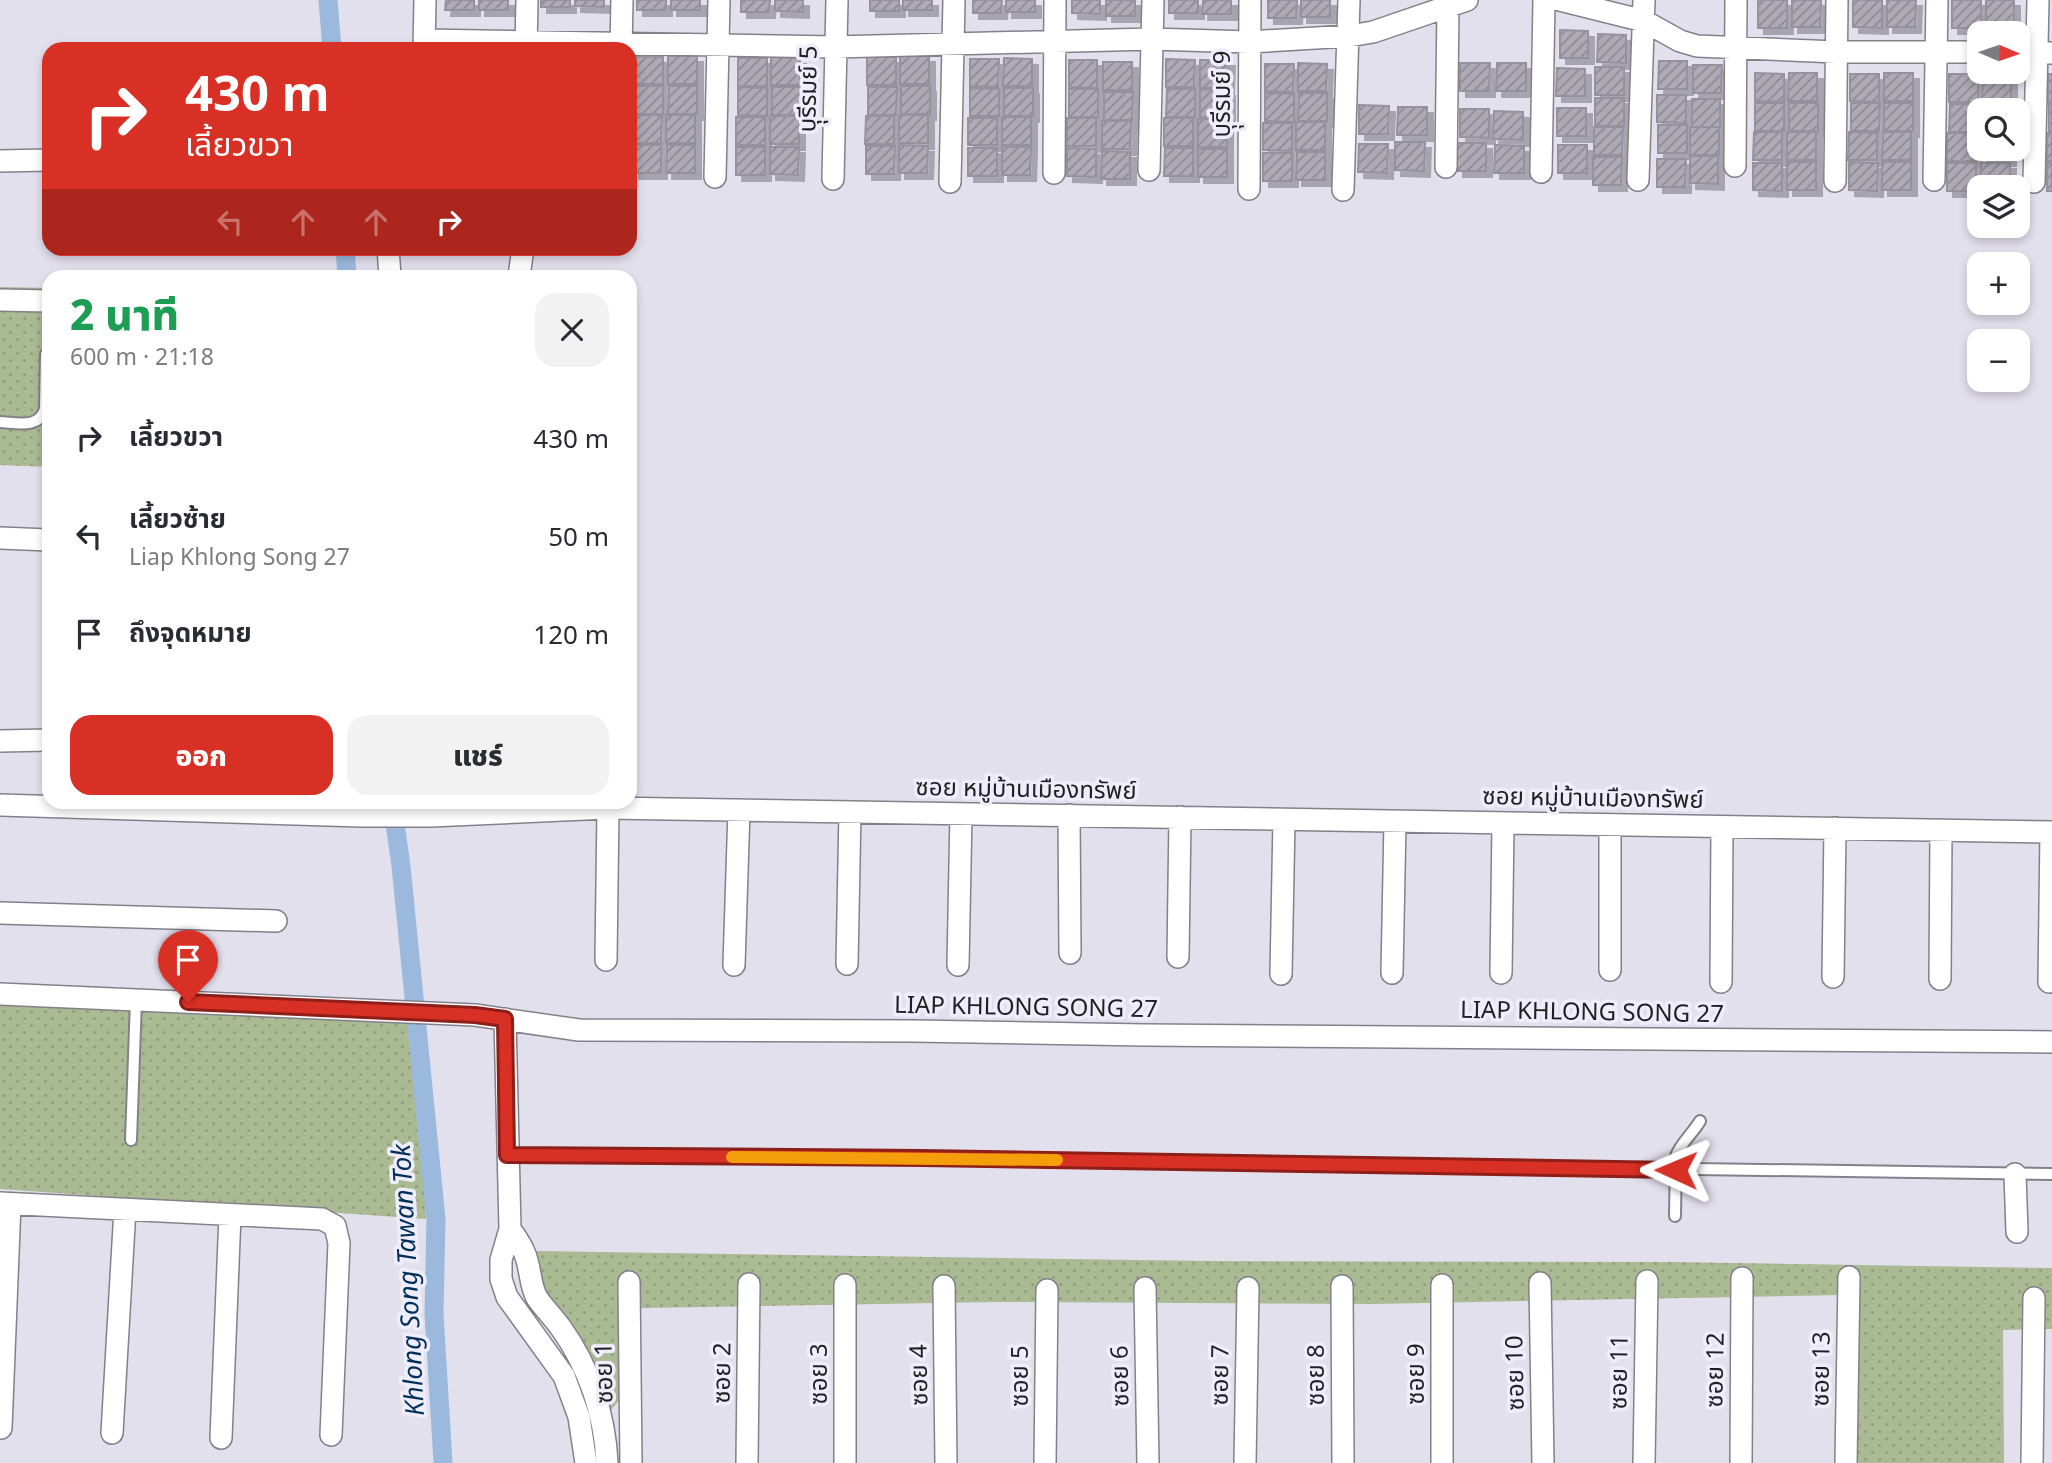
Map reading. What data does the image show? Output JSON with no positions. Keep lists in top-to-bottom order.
{
  "streets": {
    "street": [
      "บุุรีรมย์ 5",
      "บุุรีรมย์ 9",
      "ซอย หมู่บ้านเมืองทรัพย์",
      "LIAP KHLONG SONG 27",
      "ซอย 13",
      "ซอย 12",
      "ซอย 11",
      "ซอย 1",
      "ซอย 2",
      "ซอย 10",
      "ซอย 3",
      "ซอย 9",
      "ซอย 4",
      "ซอย 7",
      "ซอย 8",
      "ซอย 5",
      "ซอย 6"
    ]
  },
  "water": ["Khlong Song Tawan Tok"],
  "north": "right",
  "page": {
    "map_buttons": ["+", "−"],
    "turn": ["430 m", "เลี้ยวขวา"],
    "heading": ["2 นาที", "600 m · 21:18"],
    "list": [
      {
        "name": "เลี้ยวขวา",
        "value": "430 m"
      },
      {
        "name": "เลี้ยวซ้าย",
        "note": "Liap Khlong Song 27",
        "value": "50 m"
      },
      {
        "name": "ถึงจุดหมาย",
        "value": "120 m"
      }
    ],
    "buttons": ["ออก", "แชร์"]
  }
}
